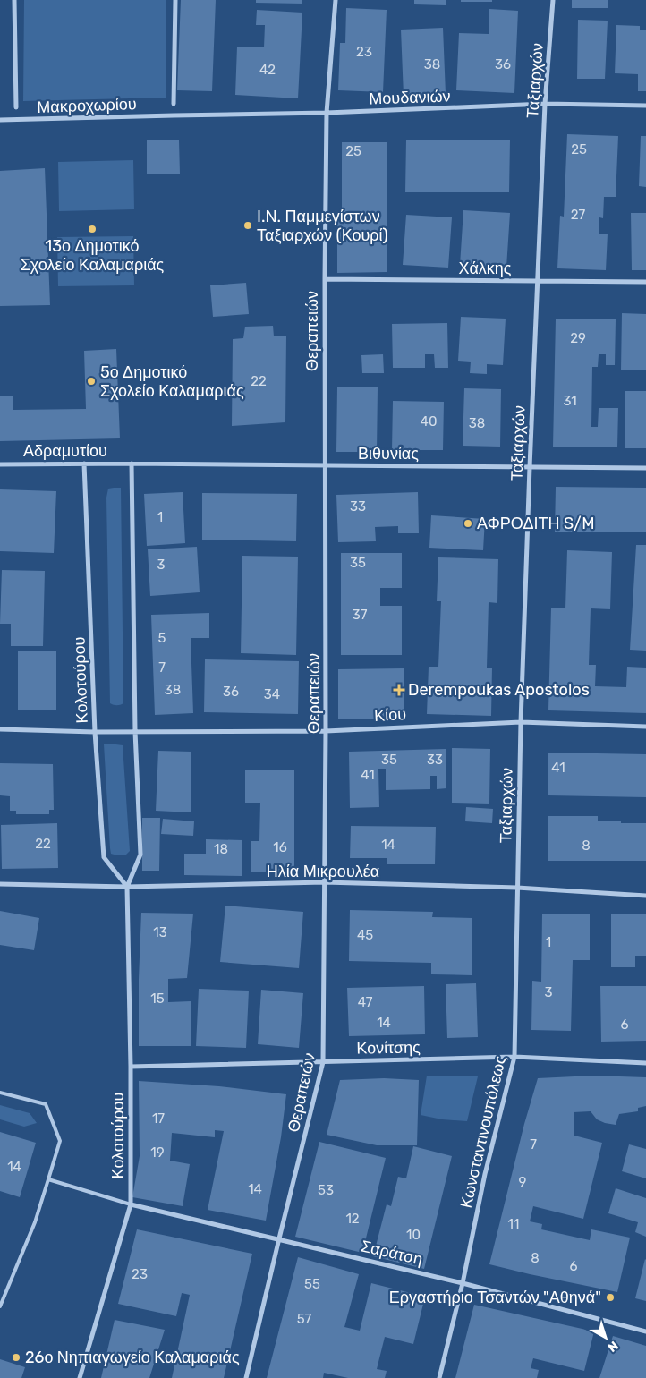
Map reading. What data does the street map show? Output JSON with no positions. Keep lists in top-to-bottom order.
{
  "streets": {
    "street": [
      "Ταξιαρχών",
      "Μουδανιών",
      "Μακροχωρίου",
      "Χάλκης",
      "Θεραπειών",
      "Αδραμυτίου",
      "Βιθυνίας",
      "Κολοτούρου",
      "Κίου",
      "Ηλία Μικρουλέα",
      "Κονίτσης",
      "Κωνσταντινουπόλεως",
      "Σαράτση"
    ]
  },
  "crossings": [
    ["Ταξιαρχών", "Μουδανιών"],
    ["Ταξιαρχών", "Χάλκης"],
    ["Ταξιαρχών", "Βιθυνίας"],
    ["Ταξιαρχών", "Κίου"],
    ["Ταξιαρχών", "Ηλία Μικρουλέα"],
    ["Ταξιαρχών", "Κωνσταντινουπόλεως"],
    ["Μουδανιών", "Μακροχωρίου"],
    ["Μουδανιών", "Θεραπειών"],
    ["Χάλκης", "Θεραπειών"],
    ["Θεραπειών", "Βιθυνίας"],
    ["Θεραπειών", "Κίου"],
    ["Θεραπειών", "Ηλία Μικρουλέα"],
    ["Θεραπειών", "Κονίτσης"],
    ["Θεραπειών", "Σαράτση"],
    ["Αδραμυτίου", "Βιθυνίας"],
    ["Αδραμυτίου", "Κολοτούρου"],
    ["Βιθυνίας", "Κολοτούρου"],
    ["Κολοτούρου", "Κίου"],
    ["Κολοτούρου", "Ηλία Μικρουλέα"],
    ["Κολοτούρου", "Κονίτσης"],
    ["Κολοτούρου", "Σαράτση"],
    ["Ηλία Μικρουλέα", "Κωνσταντινουπόλεως"],
    ["Κονίτσης", "Κωνσταντινουπόλεως"],
    ["Κωνσταντινουπόλεως", "Σαράτση"]
  ],
  "places": {
    "other": [
      "Ι.Ν. Παμμεγίστων Ταξιαρχών (Κουρί)",
      "13ο Δημοτικό Σχολείο Καλαμαριάς",
      "5ο Δημοτικό Σχολείο Καλαμαριάς",
      "ΑΦΡΟΔΙΤΗ S/M",
      "Εργαστήριο Τσαντών \"Αθηνά\"",
      "26ο Νηπιαγωγείο Καλαμαριάς"
    ],
    "health": ["Derempoukas Apostolos"]
  },
  "house_numbers": [
    "23",
    "38",
    "36",
    "42",
    "25",
    "25",
    "27",
    "29",
    "22",
    "31",
    "40",
    "38",
    "33",
    "1",
    "35",
    "3",
    "37",
    "5",
    "7",
    "38",
    "36",
    "34",
    "35",
    "33",
    "41",
    "41",
    "22",
    "14",
    "8",
    "16",
    "18",
    "13",
    "45",
    "1",
    "3",
    "15",
    "47",
    "14",
    "6",
    "17",
    "7",
    "19",
    "14",
    "9",
    "14",
    "53",
    "12",
    "11",
    "10",
    "8",
    "6",
    "23",
    "55",
    "57"
  ],
  "north": "bottom right"
}
